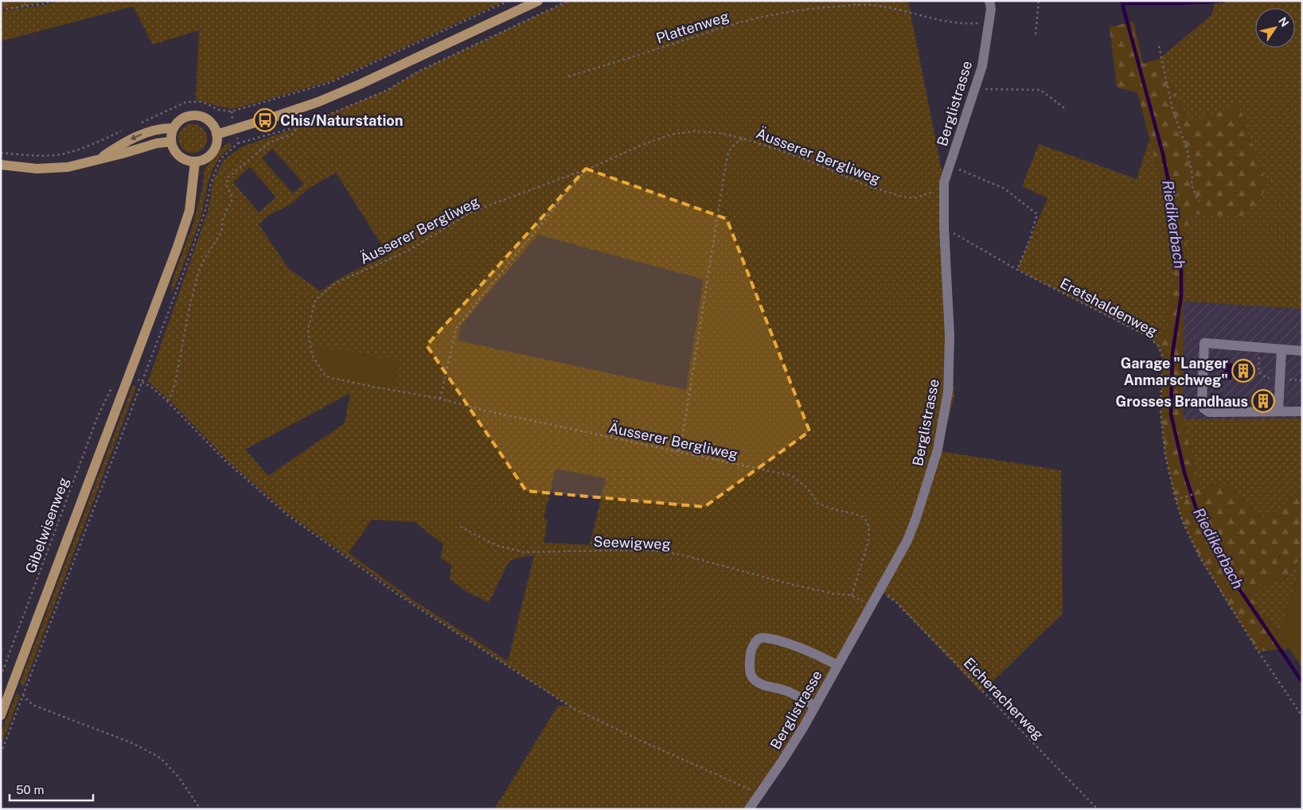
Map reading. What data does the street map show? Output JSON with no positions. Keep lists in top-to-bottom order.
{
  "streets": {
    "street": ["Berglistrasse"],
    "path": [
      "Plattenweg",
      "Äusserer Bergliweg",
      "Eretshaldenweg",
      "Gibelwisenweg",
      "Seewigweg",
      "Eicheracherweg"
    ]
  },
  "crossings": [
    ["Plattenweg", "Berglistrasse"],
    ["Berglistrasse", "Äusserer Bergliweg"],
    ["Berglistrasse", "Eretshaldenweg"],
    ["Äusserer Bergliweg", "Seewigweg"]
  ],
  "water": ["Riedikerbach"],
  "places": {
    "bus stop": ["Chis/Naturstation"],
    "building": ["Garage \"Langer Anmarschweg\"", "Grosses Brandhaus"]
  },
  "scale_bar": "50 m",
  "north": "top right"
}
